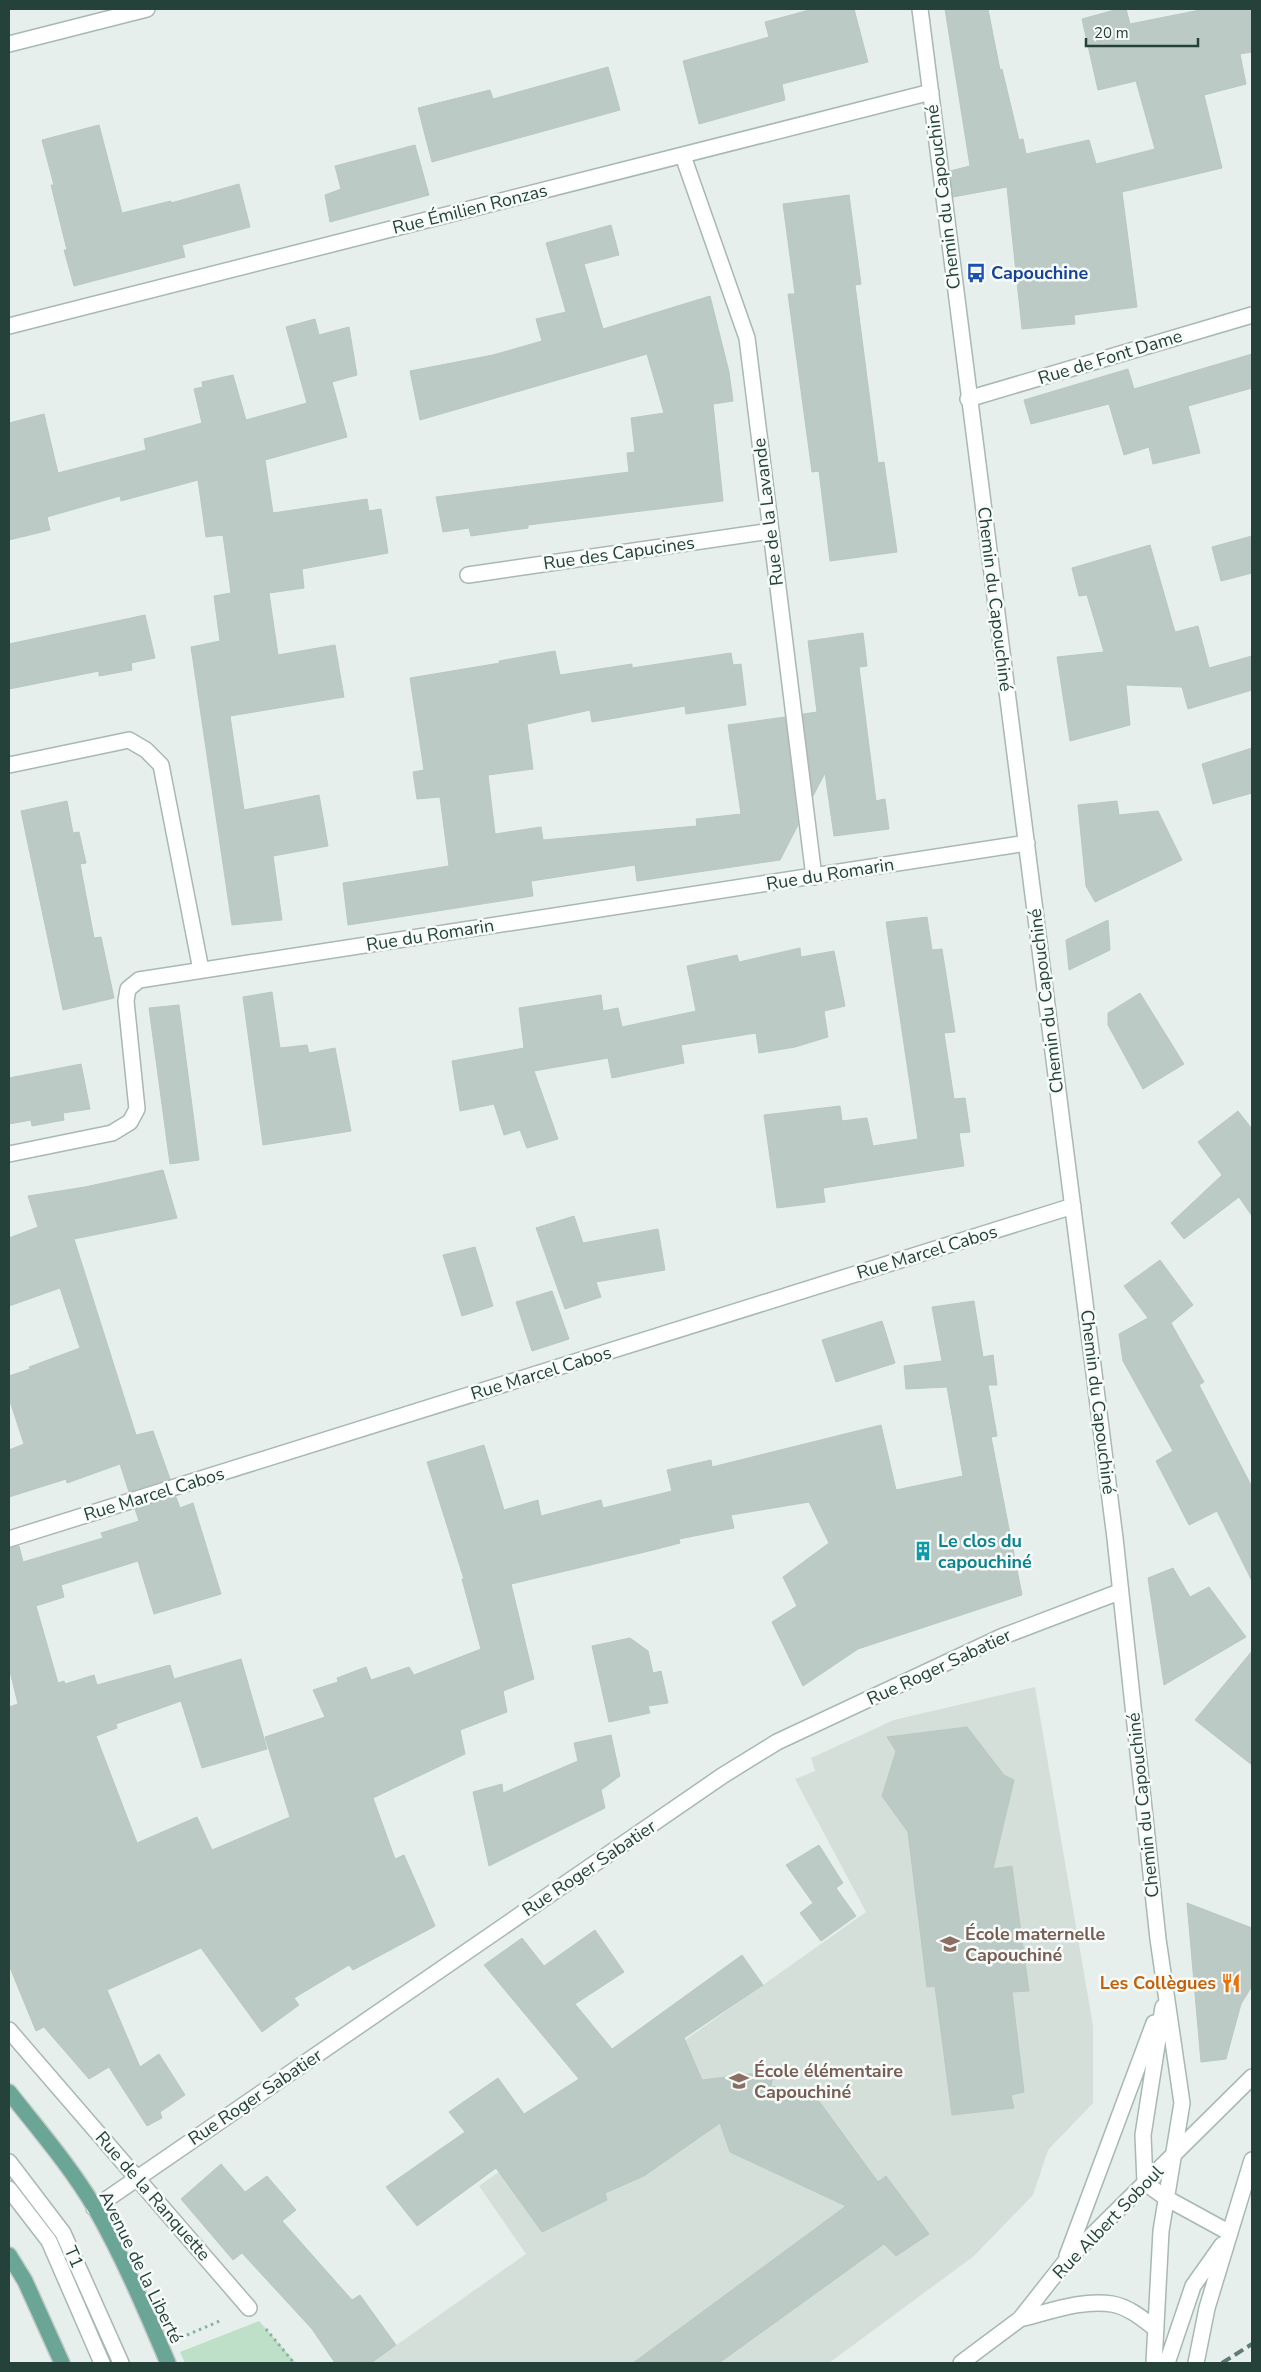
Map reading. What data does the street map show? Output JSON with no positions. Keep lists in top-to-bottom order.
{
  "streets": {
    "main road": ["Avenue de la Liberté"],
    "street": [
      "Chemin du Capouchiné",
      "Rue Émilien Ronzas",
      "Rue de Font Dame",
      "Rue de la Lavande",
      "Rue des Capucines",
      "Rue du Romarin",
      "Rue Marcel Cabos",
      "Rue Roger Sabatier",
      "Rue de la Ranquette",
      "Rue Albert Soboul",
      "T1"
    ]
  },
  "crossings": [
    ["Chemin du Capouchiné", "Rue Émilien Ronzas"],
    ["Chemin du Capouchiné", "Rue de Font Dame"],
    ["Chemin du Capouchiné", "Rue du Romarin"],
    ["Chemin du Capouchiné", "Rue Marcel Cabos"],
    ["Chemin du Capouchiné", "Rue Roger Sabatier"],
    ["Rue Émilien Ronzas", "Rue de la Lavande"],
    ["Rue de la Lavande", "Rue des Capucines"],
    ["Rue de la Lavande", "Rue du Romarin"],
    ["Rue Roger Sabatier", "Rue de la Ranquette"],
    ["Rue Roger Sabatier", "Avenue de la Liberté"]
  ],
  "places": {
    "bus stop": ["Capouchine"],
    "building": ["Le clos du capouchiné"],
    "school or university": ["École maternelle Capouchiné", "École élémentaire Capouchiné"],
    "restaurant": ["Les Collègues"]
  },
  "scale_bar": "20 m"
}
